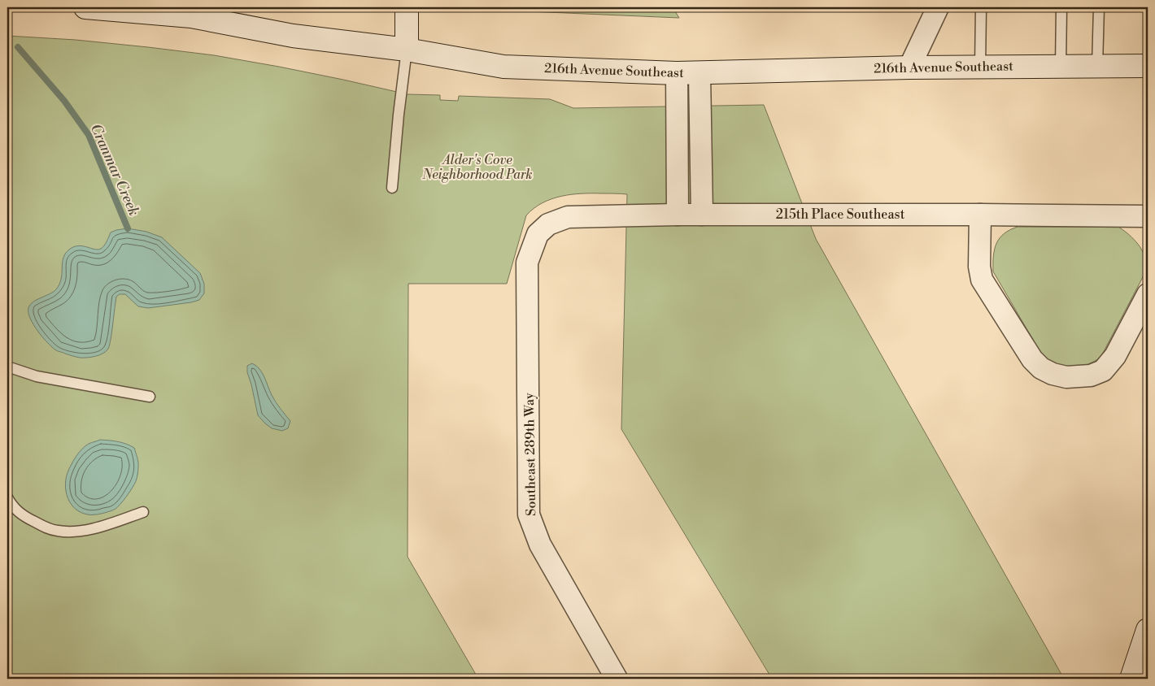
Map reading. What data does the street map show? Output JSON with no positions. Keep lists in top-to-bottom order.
{
  "streets": {
    "street": ["216th Avenue Southeast", "215th Place Southeast", "Southeast 289th Way"]
  },
  "crossings": [
    ["215th Place Southeast", "Southeast 289th Way"]
  ],
  "water": ["Cranmar Creek"],
  "parks": ["Alder's Cove Neighborhood Park"]
}
